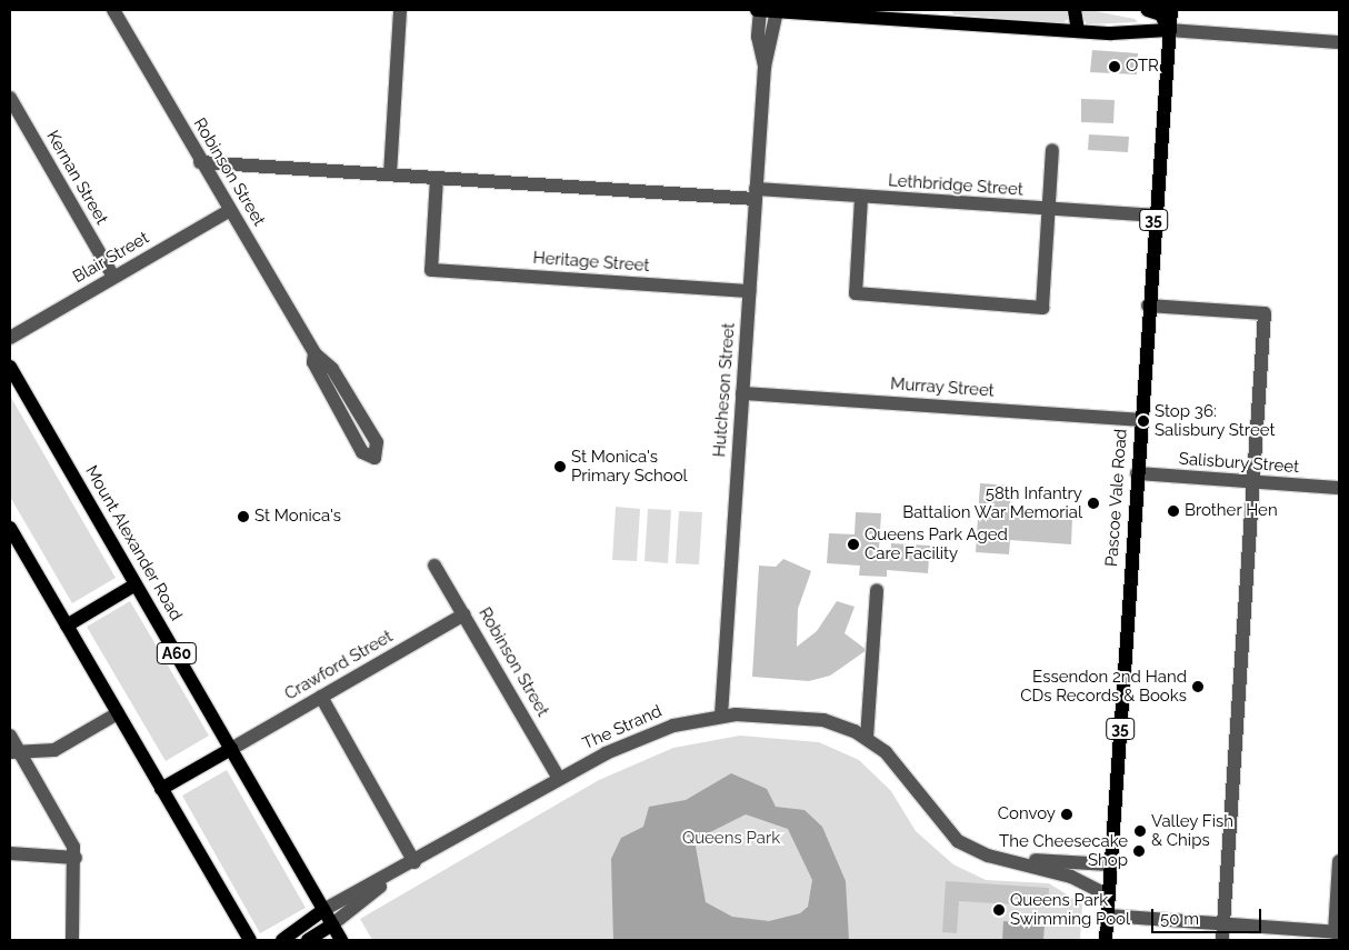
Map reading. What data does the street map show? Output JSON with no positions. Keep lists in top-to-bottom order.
{
  "streets": {
    "main road": [
      "35",
      "Pascoe Vale Road",
      "Mount Alexander Road",
      "A60"
    ],
    "street": [
      "Robinson Street",
      "Kernan Street",
      "Lethbridge Street",
      "Blair Street",
      "Heritage Street",
      "Murray Street",
      "Hutcheson Street",
      "Salisbury Street",
      "Crawford Street",
      "The Strand"
    ]
  },
  "crossings": [
    ["Robinson Street", "Lethbridge Street"],
    ["Robinson Street", "Blair Street"],
    ["Robinson Street", "Crawford Street"],
    ["Robinson Street", "The Strand"],
    ["Kernan Street", "Blair Street"],
    ["Lethbridge Street", "Heritage Street"],
    ["Lethbridge Street", "Hutcheson Street"],
    ["Lethbridge Street", "Pascoe Vale Road"],
    ["Heritage Street", "Hutcheson Street"],
    ["Murray Street", "Hutcheson Street"],
    ["Murray Street", "Pascoe Vale Road"],
    ["Hutcheson Street", "The Strand"],
    ["Salisbury Street", "Pascoe Vale Road"],
    ["Pascoe Vale Road", "The Strand"],
    ["Mount Alexander Road", "Crawford Street"],
    ["Mount Alexander Road", "The Strand"]
  ],
  "parks": ["Queens Park"],
  "places": [
    "OTR",
    "Stop 36: Salisbury Street",
    "St Monica's Primary School",
    "58th Infantry Battalion War Memorial",
    "Brother Hen",
    "St Monica's",
    "Queens Park Aged Care Facility",
    "Essendon 2nd Hand CDs Records & Books",
    "Convoy",
    "Valley Fish & Chips",
    "The Cheesecake Shop",
    "Queens Park Swimming Pool"
  ],
  "scale_bar": "50 m"
}
